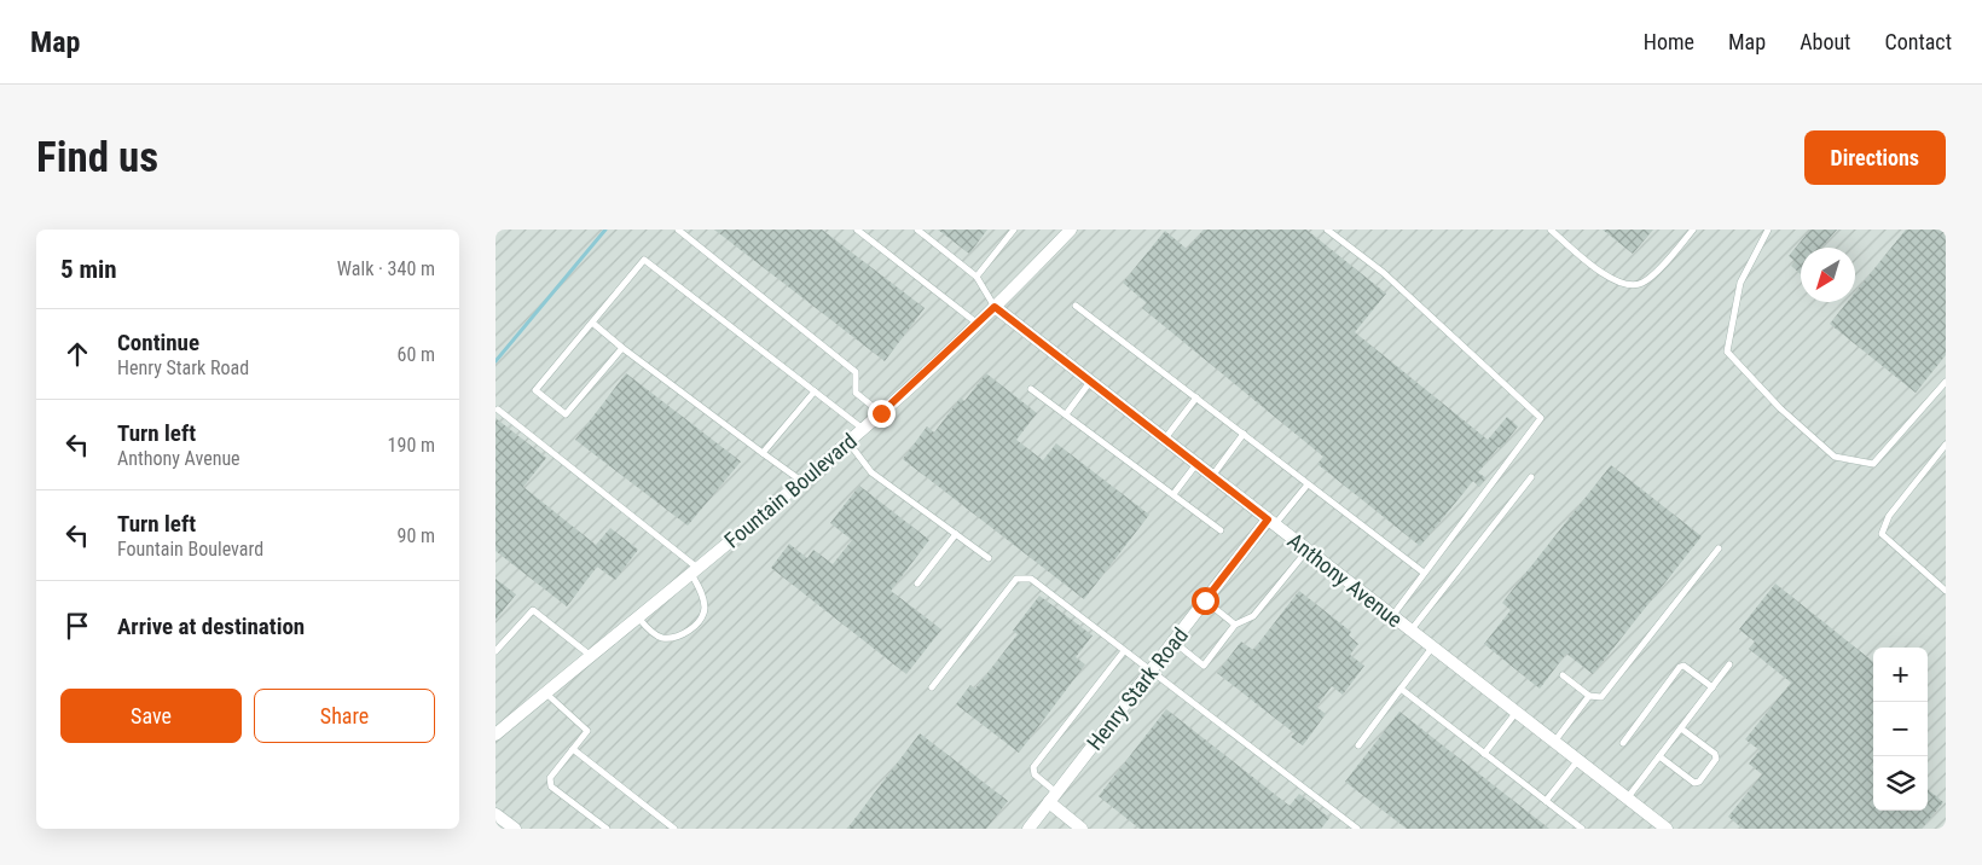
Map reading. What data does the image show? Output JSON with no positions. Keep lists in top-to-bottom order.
{
  "streets": {
    "street": ["Fountain Boulevard", "Anthony Avenue", "Henry Stark Road"]
  },
  "crossings": [
    ["Fountain Boulevard", "Anthony Avenue"],
    ["Anthony Avenue", "Henry Stark Road"]
  ],
  "north": "bottom left",
  "page": {
    "header": "Map",
    "nav": [
      "Home",
      "Map",
      "About",
      "Contact"
    ],
    "buttons": [
      "Directions",
      ["Save", "Share"]
    ],
    "title": "Find us",
    "heading": ["5 min", "Walk · 340 m"],
    "list": [
      ["Continue", "Henry Stark Road", "60 m"],
      ["Turn left", "Anthony Avenue", "190 m"],
      ["Turn left", "Fountain Boulevard", "90 m"],
      "Arrive at destination"
    ],
    "map_buttons": ["+", "−"]
  }
}
